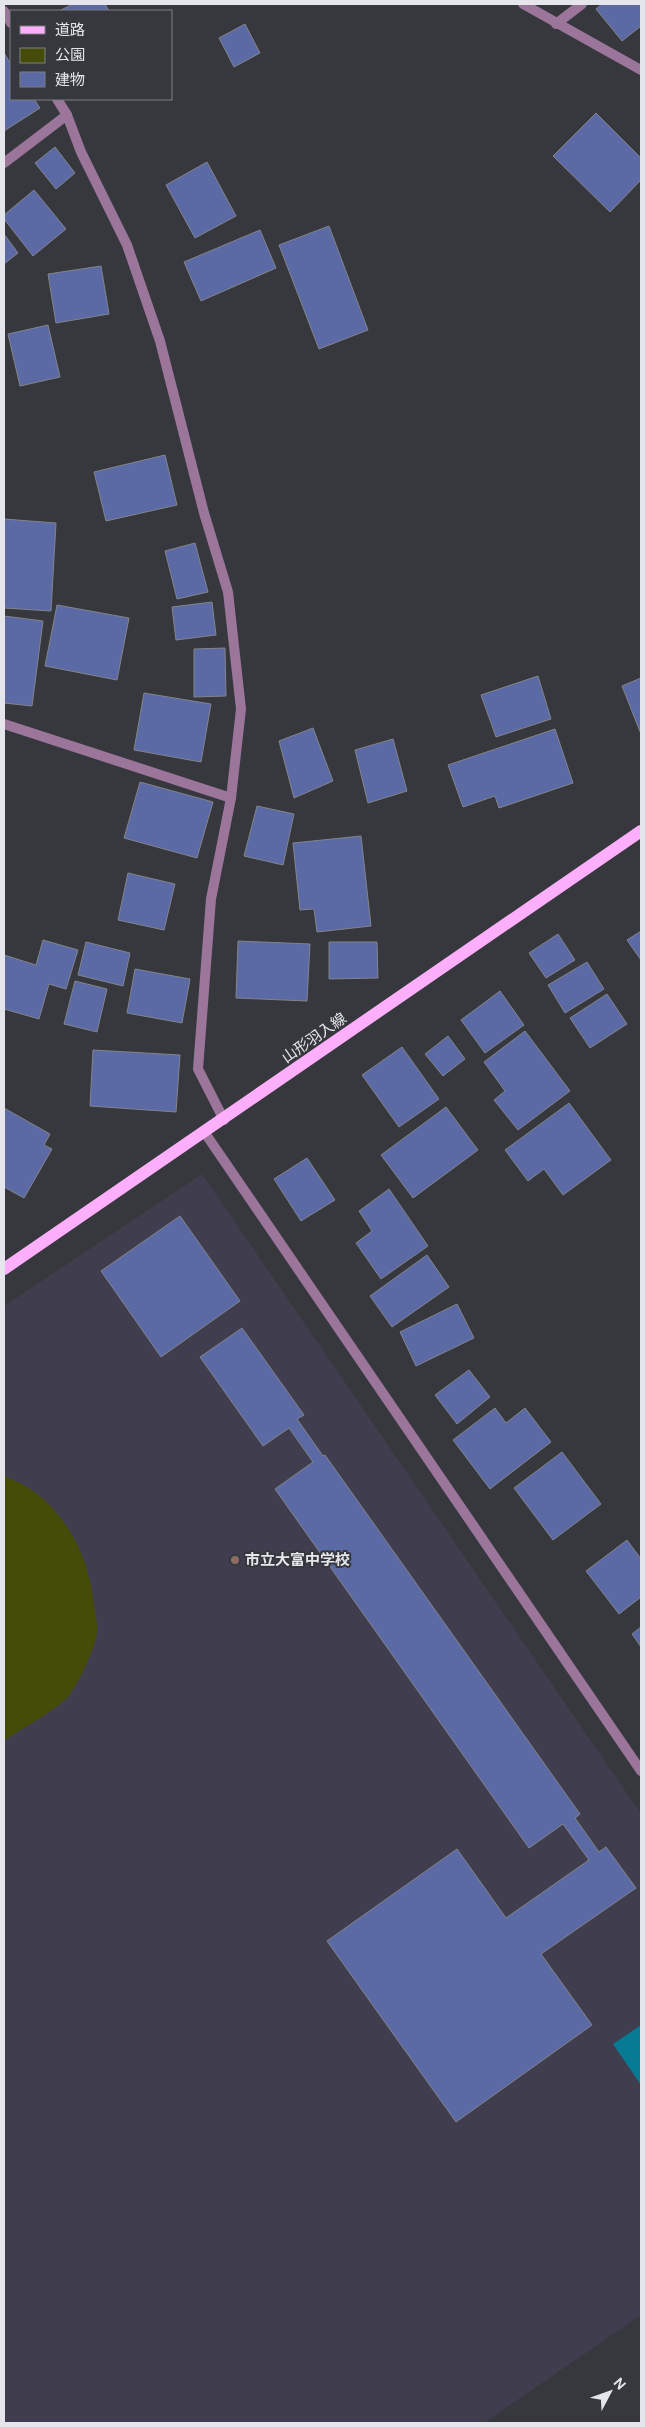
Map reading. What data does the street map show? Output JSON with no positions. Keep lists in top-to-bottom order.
{
  "streets": {
    "main road": ["山形羽入線"]
  },
  "places": ["市立大富中学校"],
  "legend": ["道路", "公園", "建物"],
  "north": "top right"
}
